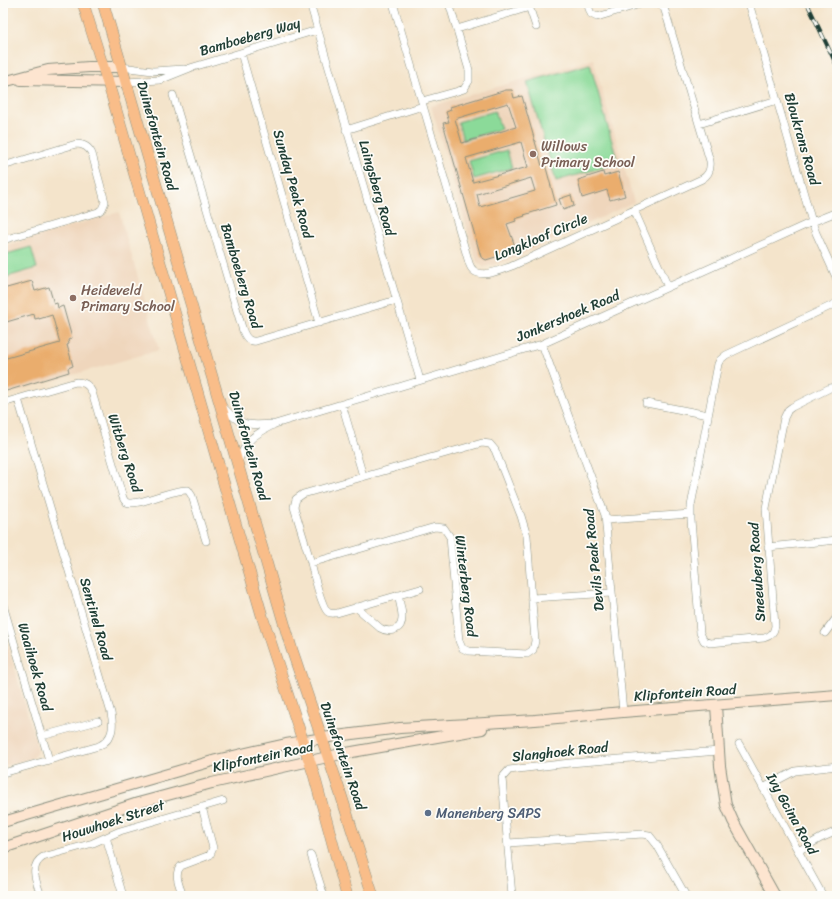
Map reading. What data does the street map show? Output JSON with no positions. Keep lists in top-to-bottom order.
{
  "streets": {
    "main road": ["Duinefontein Road", "Klipfontein Road"],
    "street": [
      "Bamboeberg Way",
      "Bloukrans Road",
      "Sunday Peak Road",
      "Laingsberg Road",
      "Longkloof Circle",
      "Bamboeberg Road",
      "Jonkershoek Road",
      "Witberg Road",
      "Devils Peak Road",
      "Sneeuberg Road",
      "Winterberg Road",
      "Sentinel Road",
      "Waaihoek Road",
      "Slanghoek Road",
      "Ivy Gcina Road",
      "Houwhoek Street"
    ]
  },
  "crossings": [
    ["Bamboeberg Way", "Duinefontein Road"],
    ["Bamboeberg Way", "Sunday Peak Road"],
    ["Bamboeberg Way", "Laingsberg Road"],
    ["Duinefontein Road", "Jonkershoek Road"],
    ["Duinefontein Road", "Klipfontein Road"],
    ["Bloukrans Road", "Jonkershoek Road"],
    ["Sunday Peak Road", "Bamboeberg Road"],
    ["Laingsberg Road", "Bamboeberg Road"],
    ["Laingsberg Road", "Jonkershoek Road"],
    ["Jonkershoek Road", "Devils Peak Road"],
    ["Witberg Road", "Sentinel Road"],
    ["Devils Peak Road", "Klipfontein Road"],
    ["Sentinel Road", "Waaihoek Road"]
  ],
  "places": ["Willows Primary School", "Heideveld Primary School", "Manenberg SAPS"]
}
